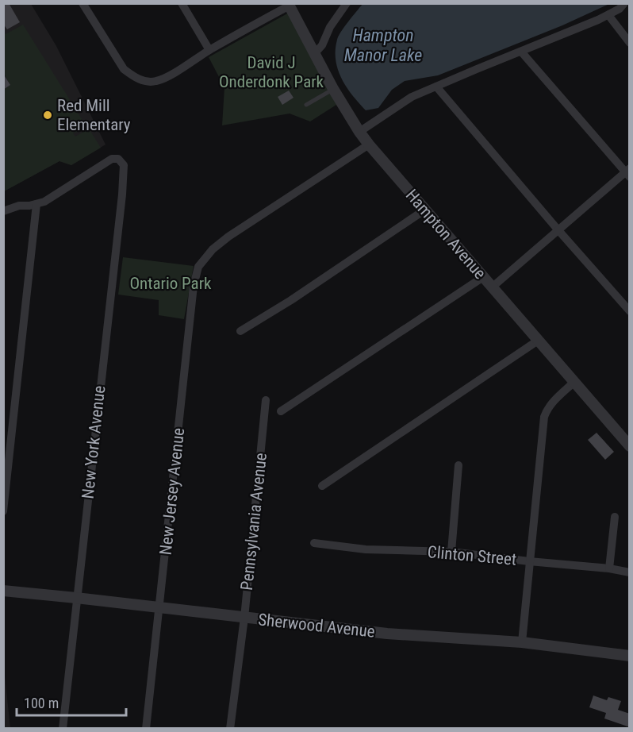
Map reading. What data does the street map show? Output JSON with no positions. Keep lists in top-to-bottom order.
{
  "streets": {
    "street": [
      "Hampton Avenue",
      "New York Avenue",
      "New Jersey Avenue",
      "Pennsylvania Avenue",
      "Clinton Street",
      "Sherwood Avenue"
    ]
  },
  "crossings": [
    ["Hampton Avenue", "New Jersey Avenue"],
    ["New York Avenue", "Sherwood Avenue"],
    ["New Jersey Avenue", "Sherwood Avenue"],
    ["Pennsylvania Avenue", "Sherwood Avenue"]
  ],
  "water": ["Hampton Manor Lake"],
  "parks": ["David J Onderdonk Park", "Ontario Park"],
  "places": ["Red Mill Elementary"],
  "scale_bar": "100 m"
}
